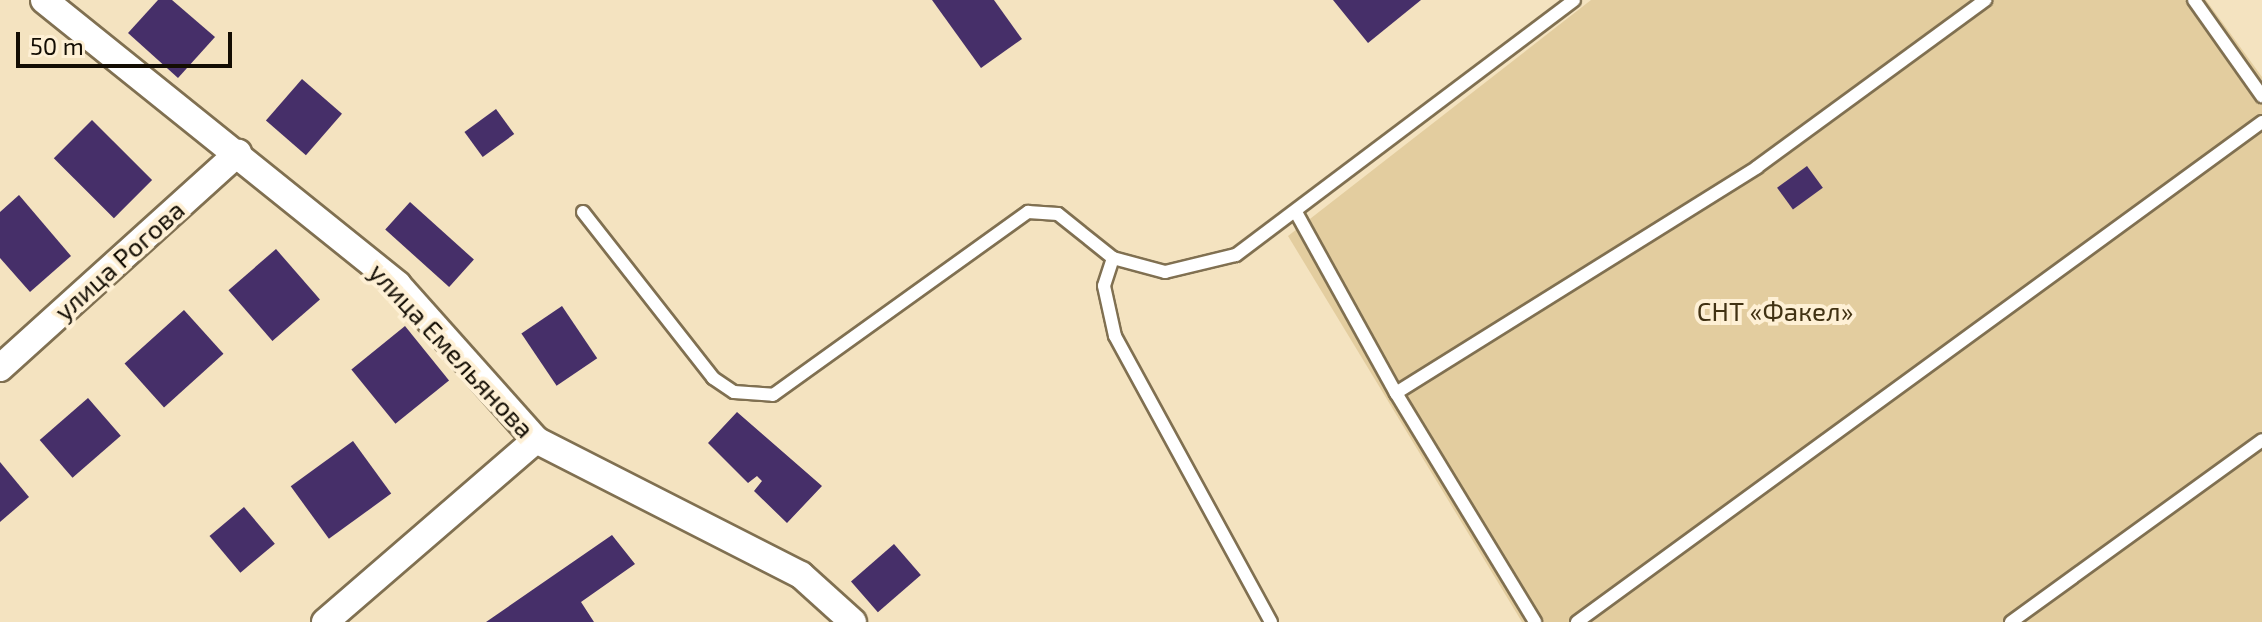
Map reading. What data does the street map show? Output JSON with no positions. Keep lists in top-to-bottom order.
{
  "streets": {
    "street": ["улица Рогова", "улица Емельянова"]
  },
  "crossings": [
    ["улица Рогова", "улица Емельянова"]
  ],
  "parks": ["СНТ «Факел»"],
  "scale_bar": "50 m"
}
